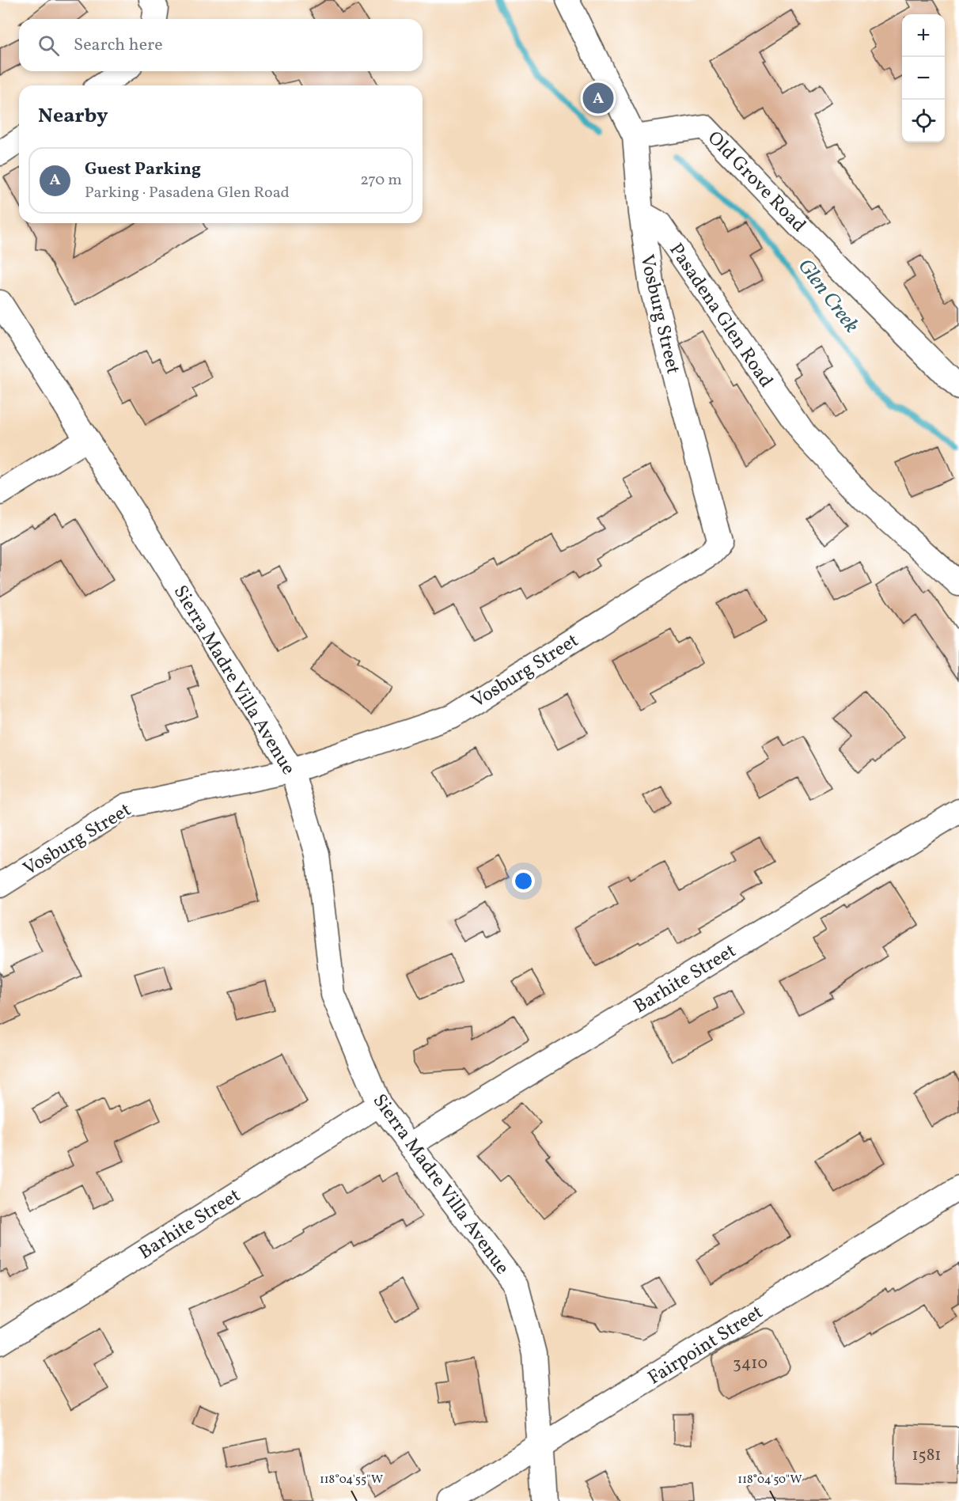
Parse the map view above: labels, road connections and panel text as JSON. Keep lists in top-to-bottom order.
{
  "streets": {
    "street": [
      "Old Grove Road",
      "Vosburg Street",
      "Pasadena Glen Road",
      "Sierra Madre Villa Avenue",
      "Barhite Street",
      "Fairpoint Street"
    ]
  },
  "crossings": [
    ["Vosburg Street", "Pasadena Glen Road"],
    ["Vosburg Street", "Sierra Madre Villa Avenue"],
    ["Sierra Madre Villa Avenue", "Barhite Street"],
    ["Sierra Madre Villa Avenue", "Fairpoint Street"]
  ],
  "water": ["Glen Creek"],
  "house_numbers": ["3410", "1581"],
  "page": {
    "map_buttons": ["+", "−"],
    "search": "Search here",
    "pins": "A",
    "heading": "Nearby",
    "list": [
      {
        "mark": "A",
        "name": "Guest Parking",
        "note": "Parking · Pasadena Glen Road",
        "value": "270 m"
      }
    ]
  },
  "coordinates": ["118°04'55\"W", "118°04'50\"W"]
}
